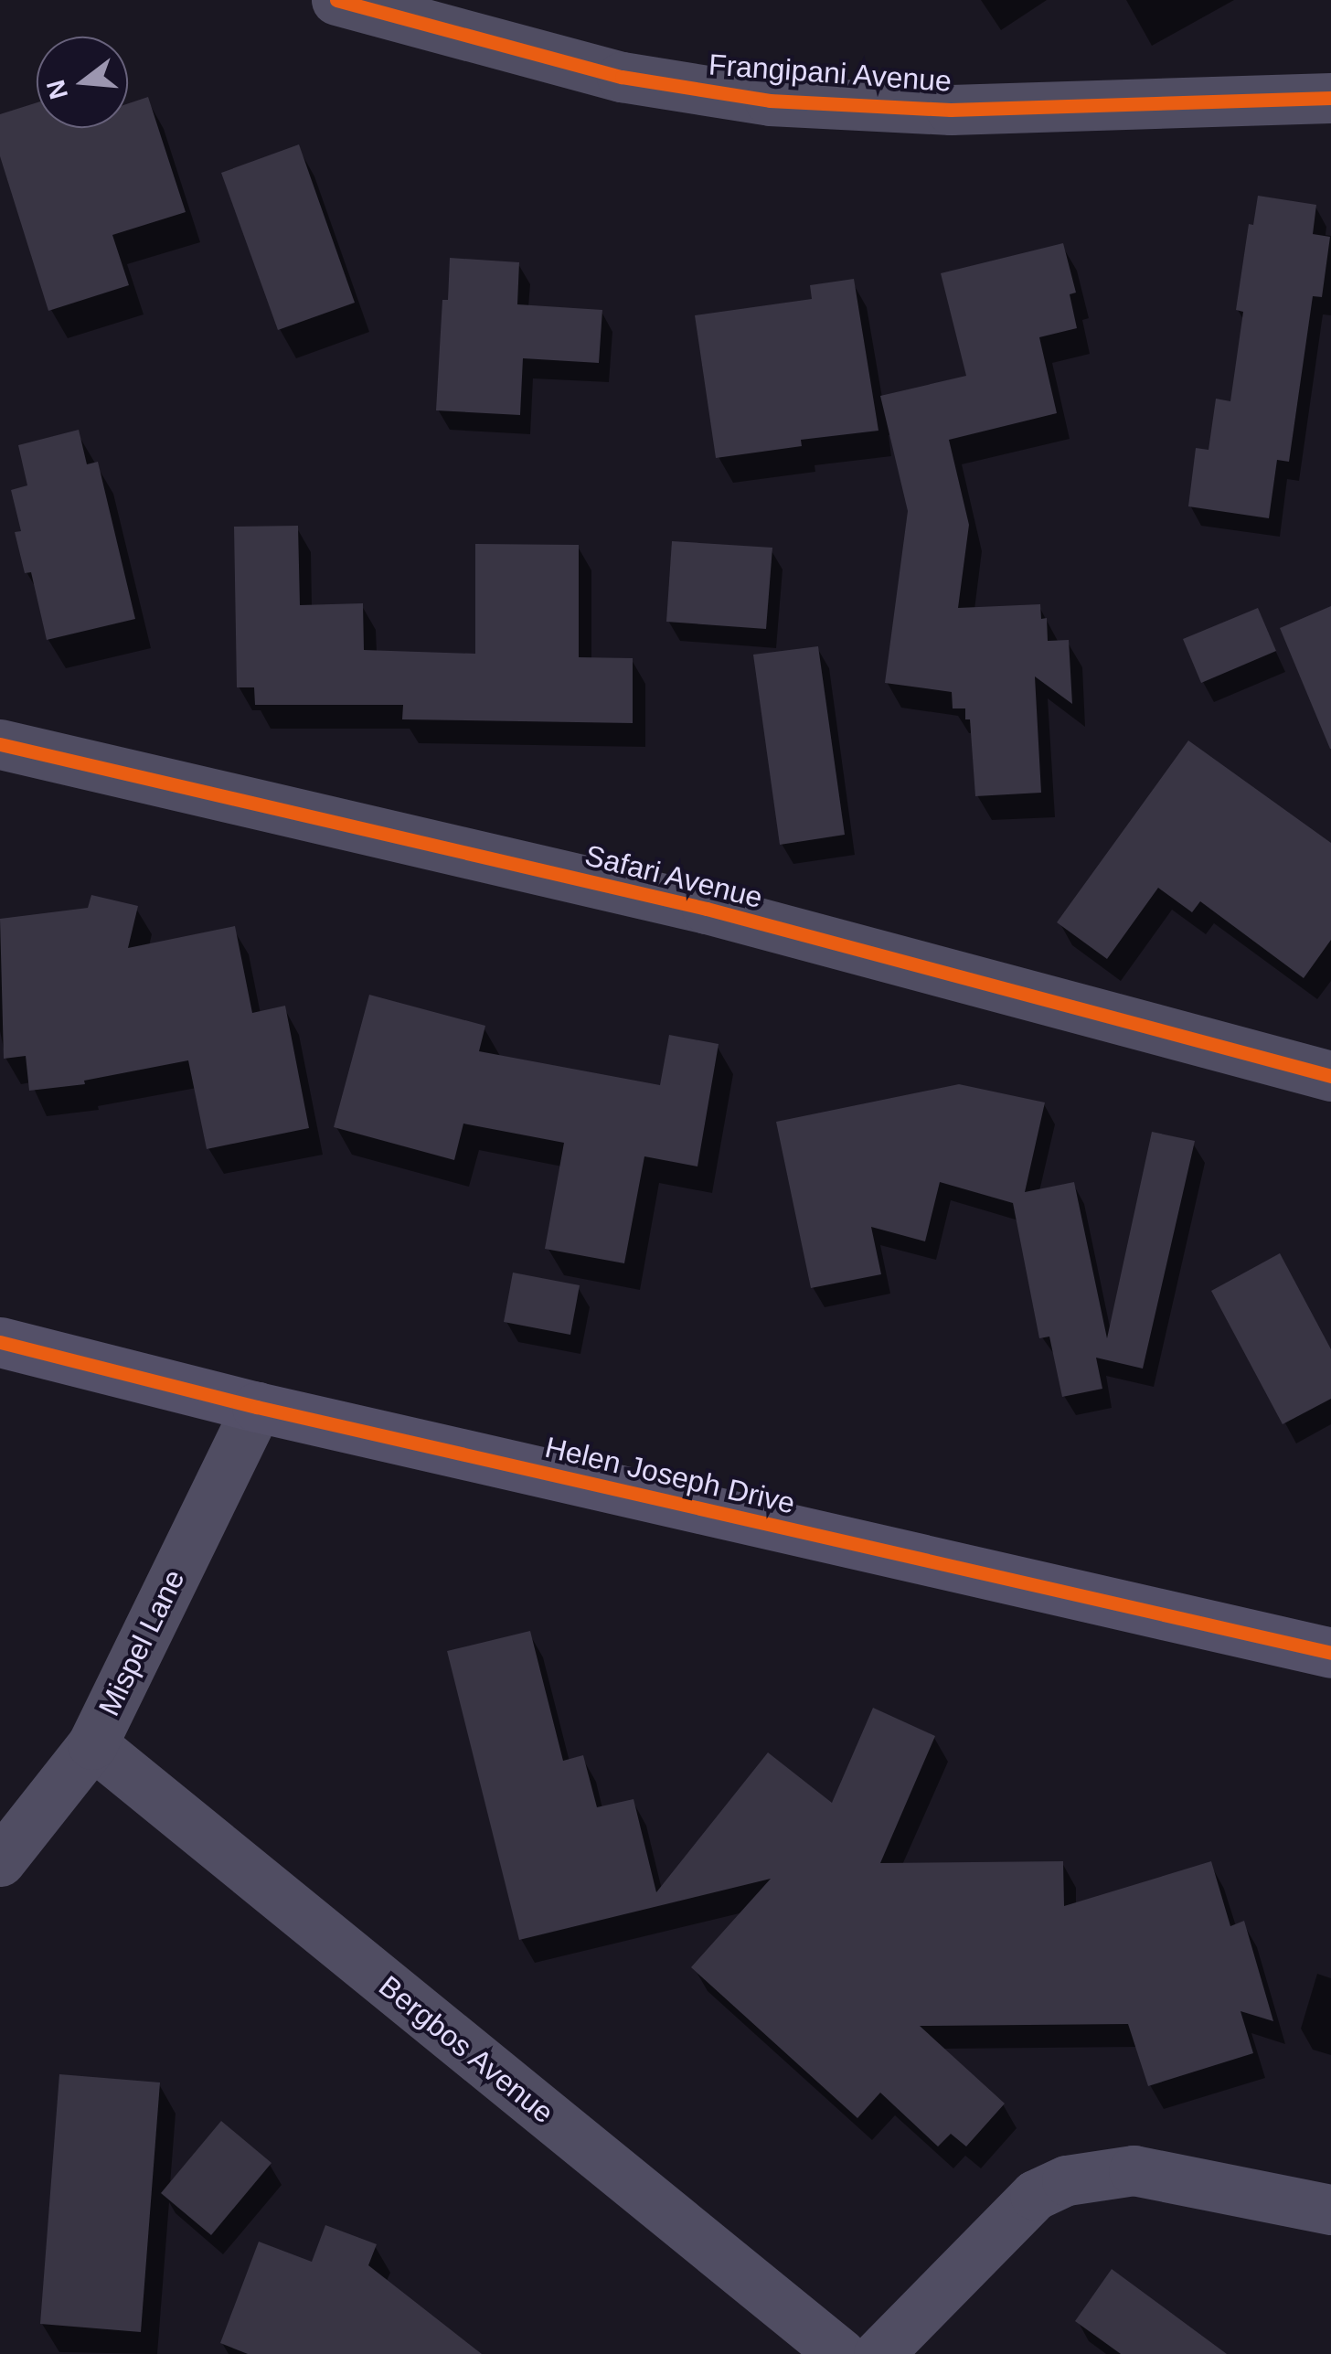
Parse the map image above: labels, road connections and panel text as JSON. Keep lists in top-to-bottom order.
{
  "streets": {
    "street": [
      "Frangipani Avenue",
      "Safari Avenue",
      "Helen Joseph Drive",
      "Mispel Lane",
      "Bergbos Avenue"
    ]
  },
  "crossings": [
    ["Helen Joseph Drive", "Mispel Lane"],
    ["Mispel Lane", "Bergbos Avenue"]
  ],
  "north": "left"
}
